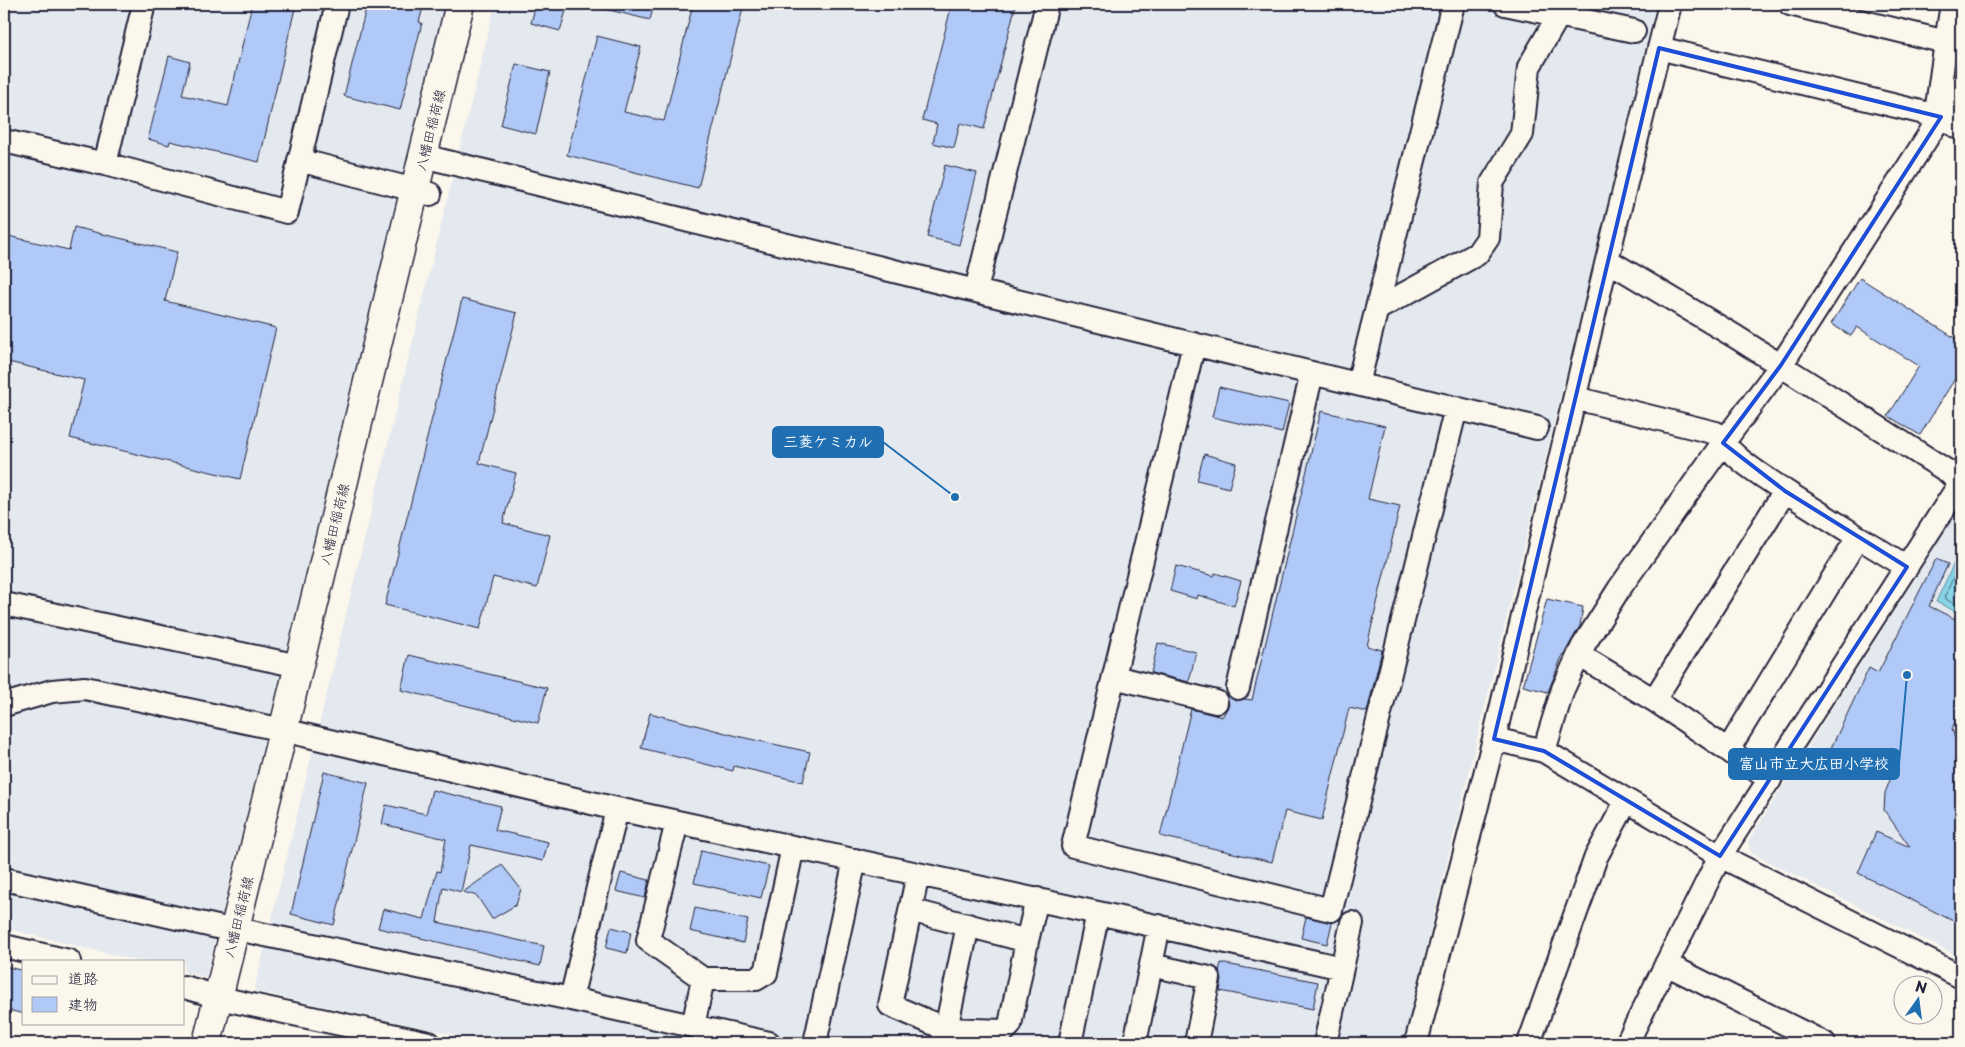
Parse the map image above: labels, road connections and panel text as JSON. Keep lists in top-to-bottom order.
{
  "streets": {
    "main road": ["八幡田稲荷線"]
  },
  "places": ["三菱ケミカル", "富山市立大広田小学校"],
  "legend": ["道路", "建物"],
  "north": "top"
}
